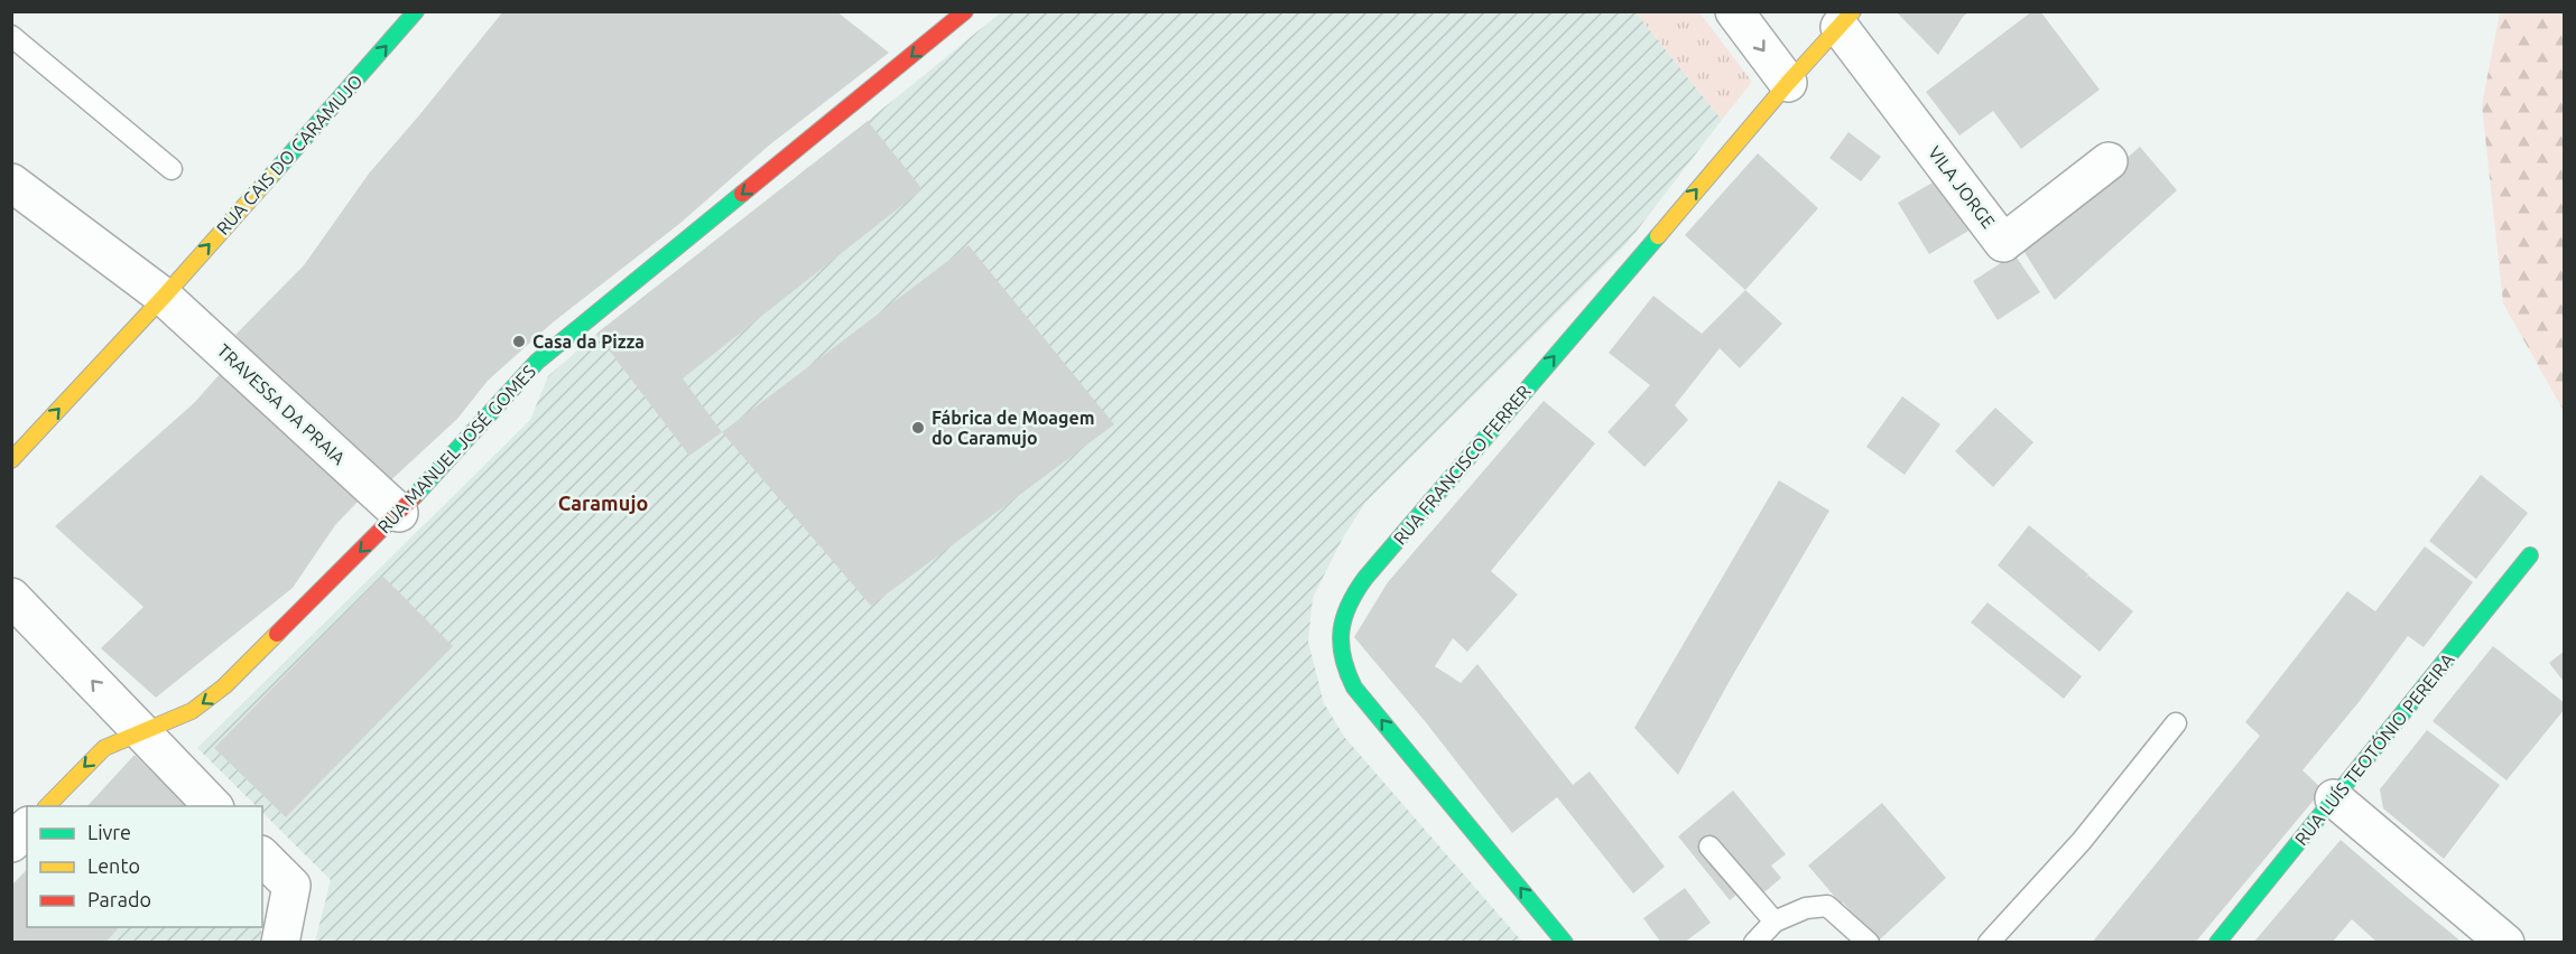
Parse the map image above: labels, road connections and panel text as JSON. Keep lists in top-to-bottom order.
{
  "streets": {
    "street": [
      "RUA CAIS DO CARAMUJO",
      "VILA JORGE",
      "TRAVESSA DA PRAIA",
      "RUA MANUEL JOSÉ GOMES",
      "RUA FRANCISCO FERRER",
      "RUA LUÍS TEOTÓNIO PEREIRA"
    ]
  },
  "crossings": [
    ["RUA CAIS DO CARAMUJO", "TRAVESSA DA PRAIA"],
    ["VILA JORGE", "RUA FRANCISCO FERRER"],
    ["TRAVESSA DA PRAIA", "RUA MANUEL JOSÉ GOMES"]
  ],
  "one_way": ["RUA CAIS DO CARAMUJO", "RUA MANUEL JOSÉ GOMES", "RUA FRANCISCO FERRER"],
  "districts": ["Caramujo"],
  "places": ["Casa da Pizza", "Fábrica de Moagem do Caramujo"],
  "legend": ["Livre", "Lento", "Parado"]
}
